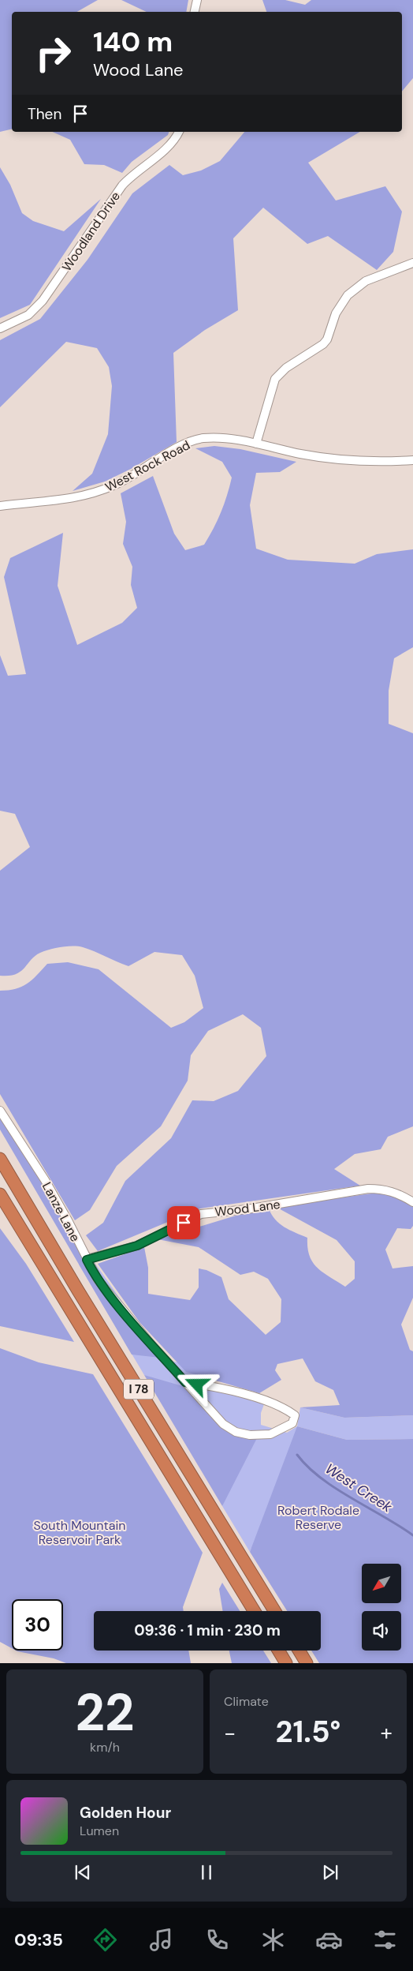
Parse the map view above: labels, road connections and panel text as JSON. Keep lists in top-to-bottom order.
{
  "streets": {
    "highway": ["I 78"],
    "street": [
      "Woodland Drive",
      "West Rock Road",
      "Wood Lane",
      "Lanze Lane"
    ]
  },
  "crossings": [
    ["Wood Lane", "Lanze Lane"]
  ],
  "water": ["West Creek"],
  "parks": ["Robert Rodale Reserve", "South Mountain Reservoir Park"],
  "north": "bottom left",
  "page": {
    "turn": ["140 m", "Wood Lane"],
    "then": "Then",
    "limit": "30",
    "trip": "09:36 · 1 min · 230 m",
    "tile": [
      ["22", "km/h"],
      "Climate"
    ],
    "heat": ["−", "21.5°", "+"],
    "song": ["Golden Hour", "Lumen"],
    "tabs": "09:35"
  }
}
